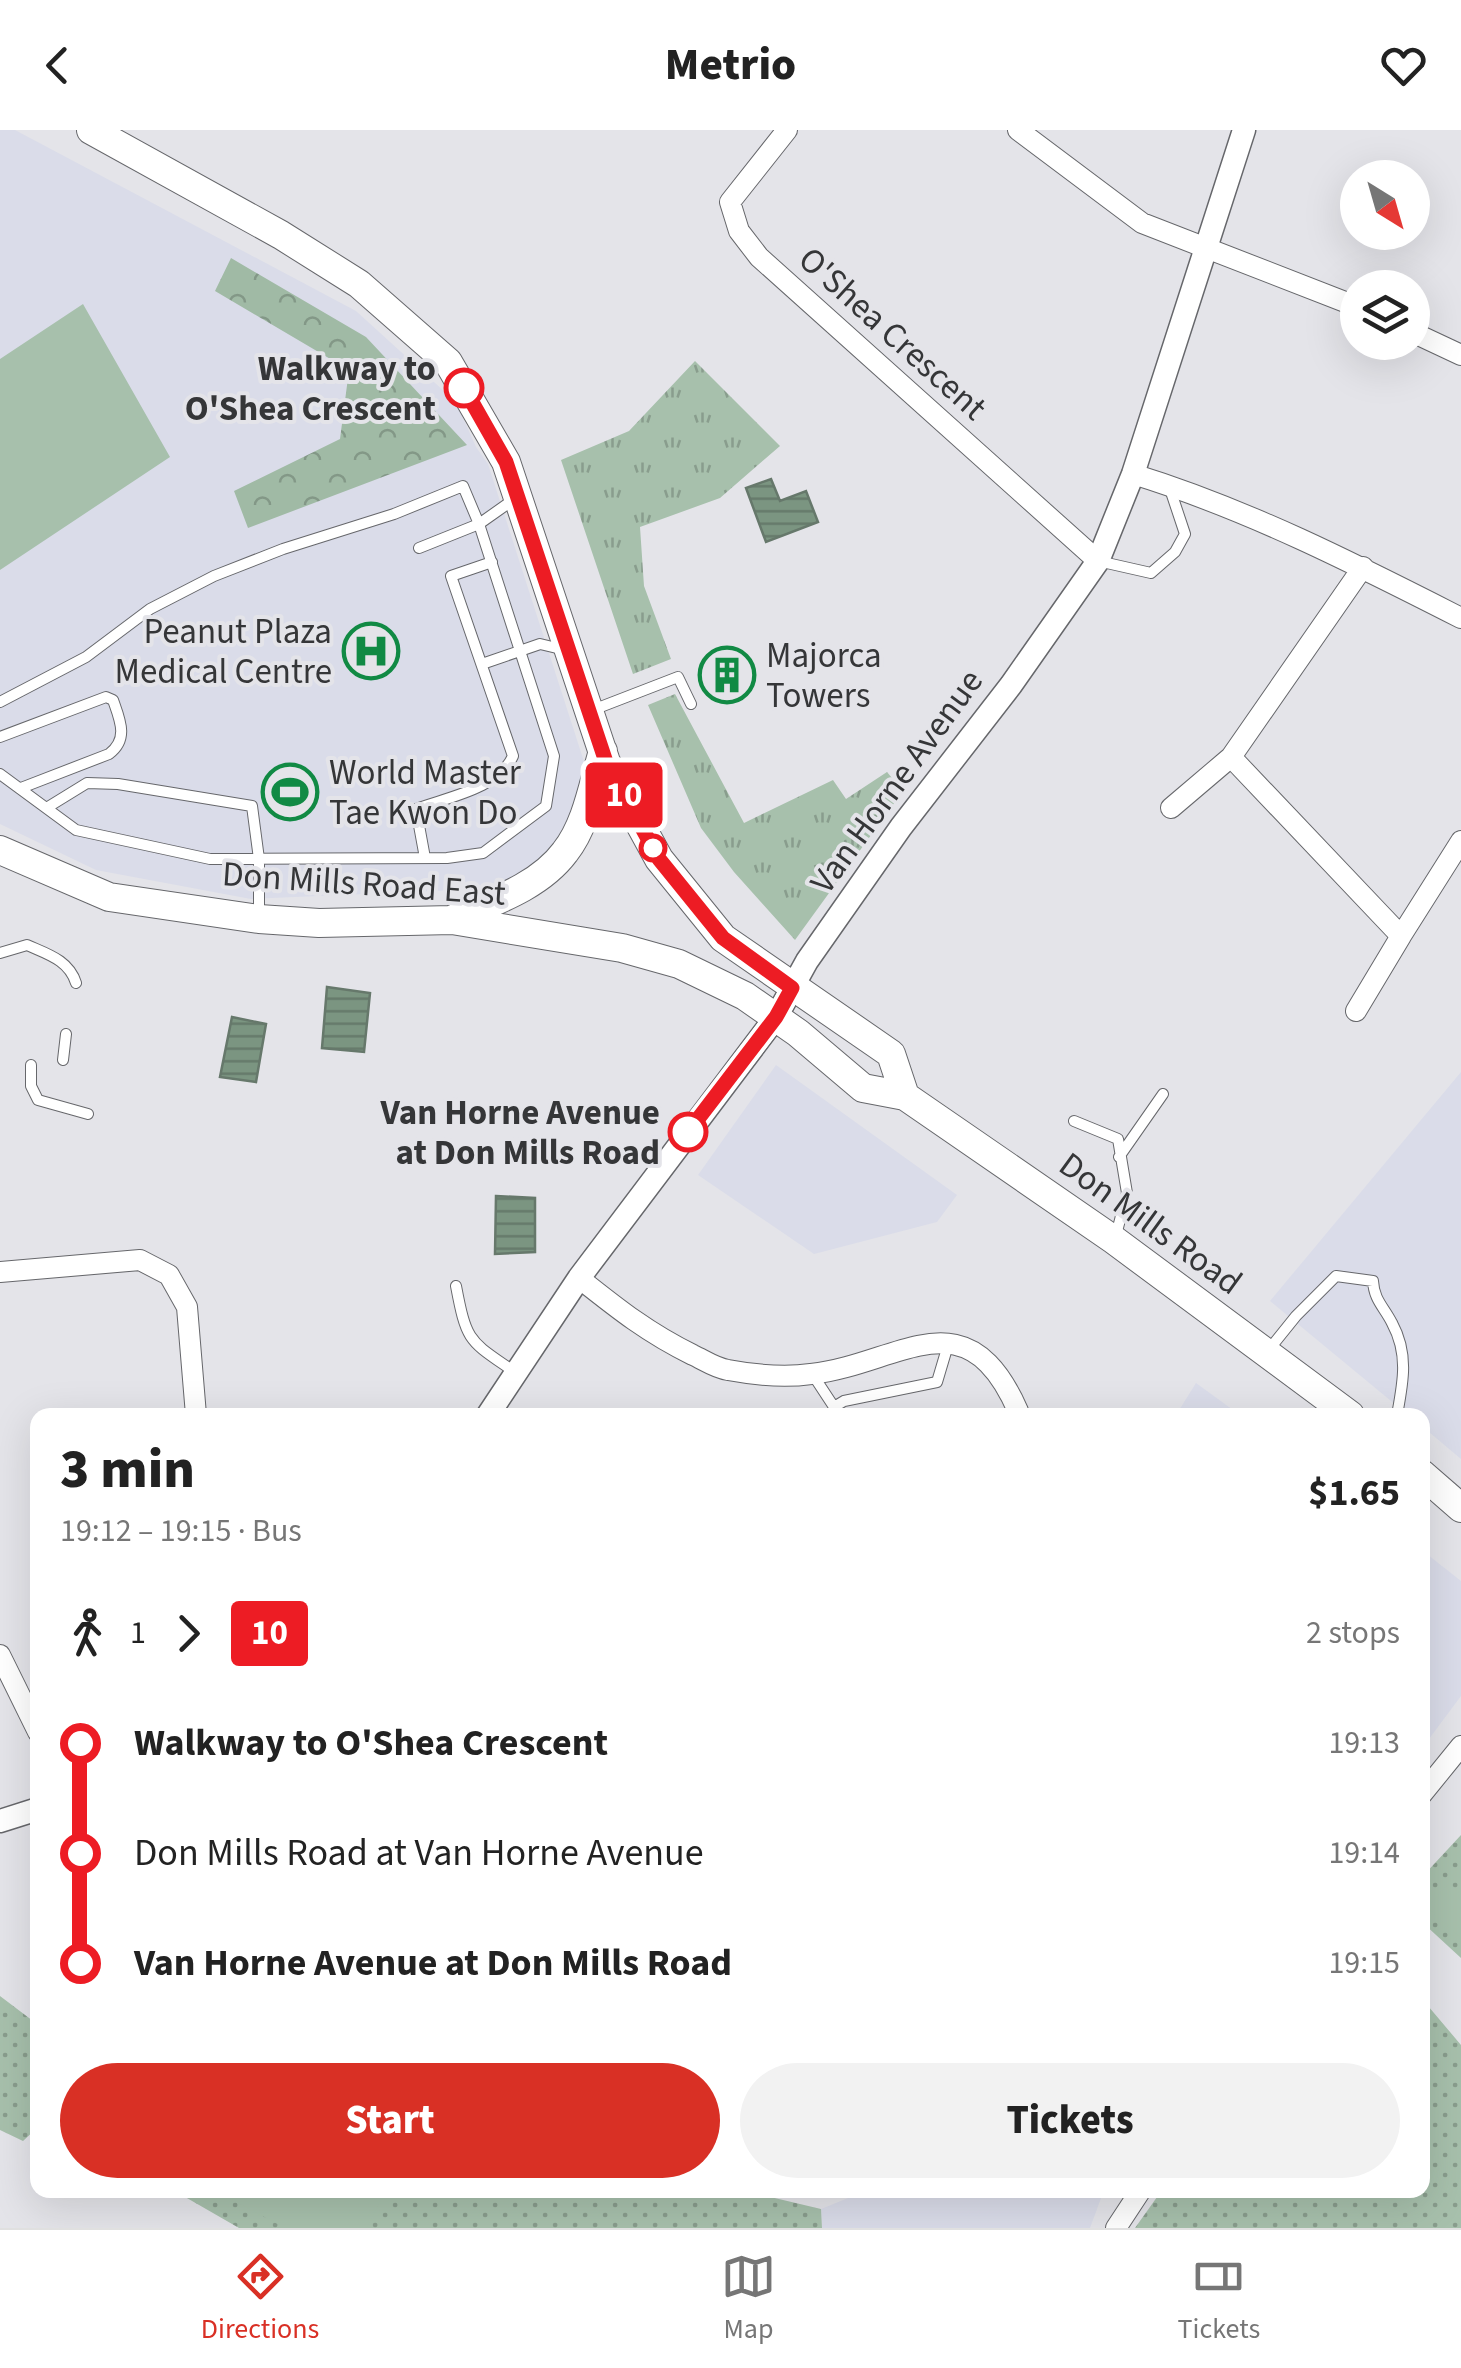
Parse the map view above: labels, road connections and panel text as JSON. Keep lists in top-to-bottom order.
{
  "streets": {
    "main road": ["Don Mills Road East", "Don Mills Road"],
    "street": ["O'Shea Crescent", "Van Horne Avenue"]
  },
  "crossings": [
    ["O'Shea Crescent", "Van Horne Avenue"],
    ["Van Horne Avenue", "Don Mills Road East"],
    ["Van Horne Avenue", "Don Mills Road"],
    ["Don Mills Road East", "Don Mills Road"]
  ],
  "places": {
    "other": ["Walkway to O'Shea Crescent", "Van Horne Avenue at Don Mills Road"],
    "hospital": ["Peanut Plaza Medical Centre"],
    "building": ["Majorca Towers"],
    "sports": ["World Master Tae Kwon Do"]
  },
  "lines": ["bus line 10"],
  "north": "bottom right",
  "page": {
    "header": "Metrio",
    "on_map": "10",
    "heading": ["3 min", "19:12 – 19:15 · Bus", "$1.65"],
    "legs": ["1", "10", "2 stops"],
    "list": [
      {
        "name": "Walkway to O'Shea Crescent",
        "value": "19:13"
      },
      {
        "name": "Don Mills Road at Van Horne Avenue",
        "value": "19:14"
      },
      {
        "name": "Van Horne Avenue at Don Mills Road",
        "value": "19:15"
      }
    ],
    "buttons": ["Start", "Tickets"],
    "tabs": ["Directions", "Map", "Tickets"]
  }
}
